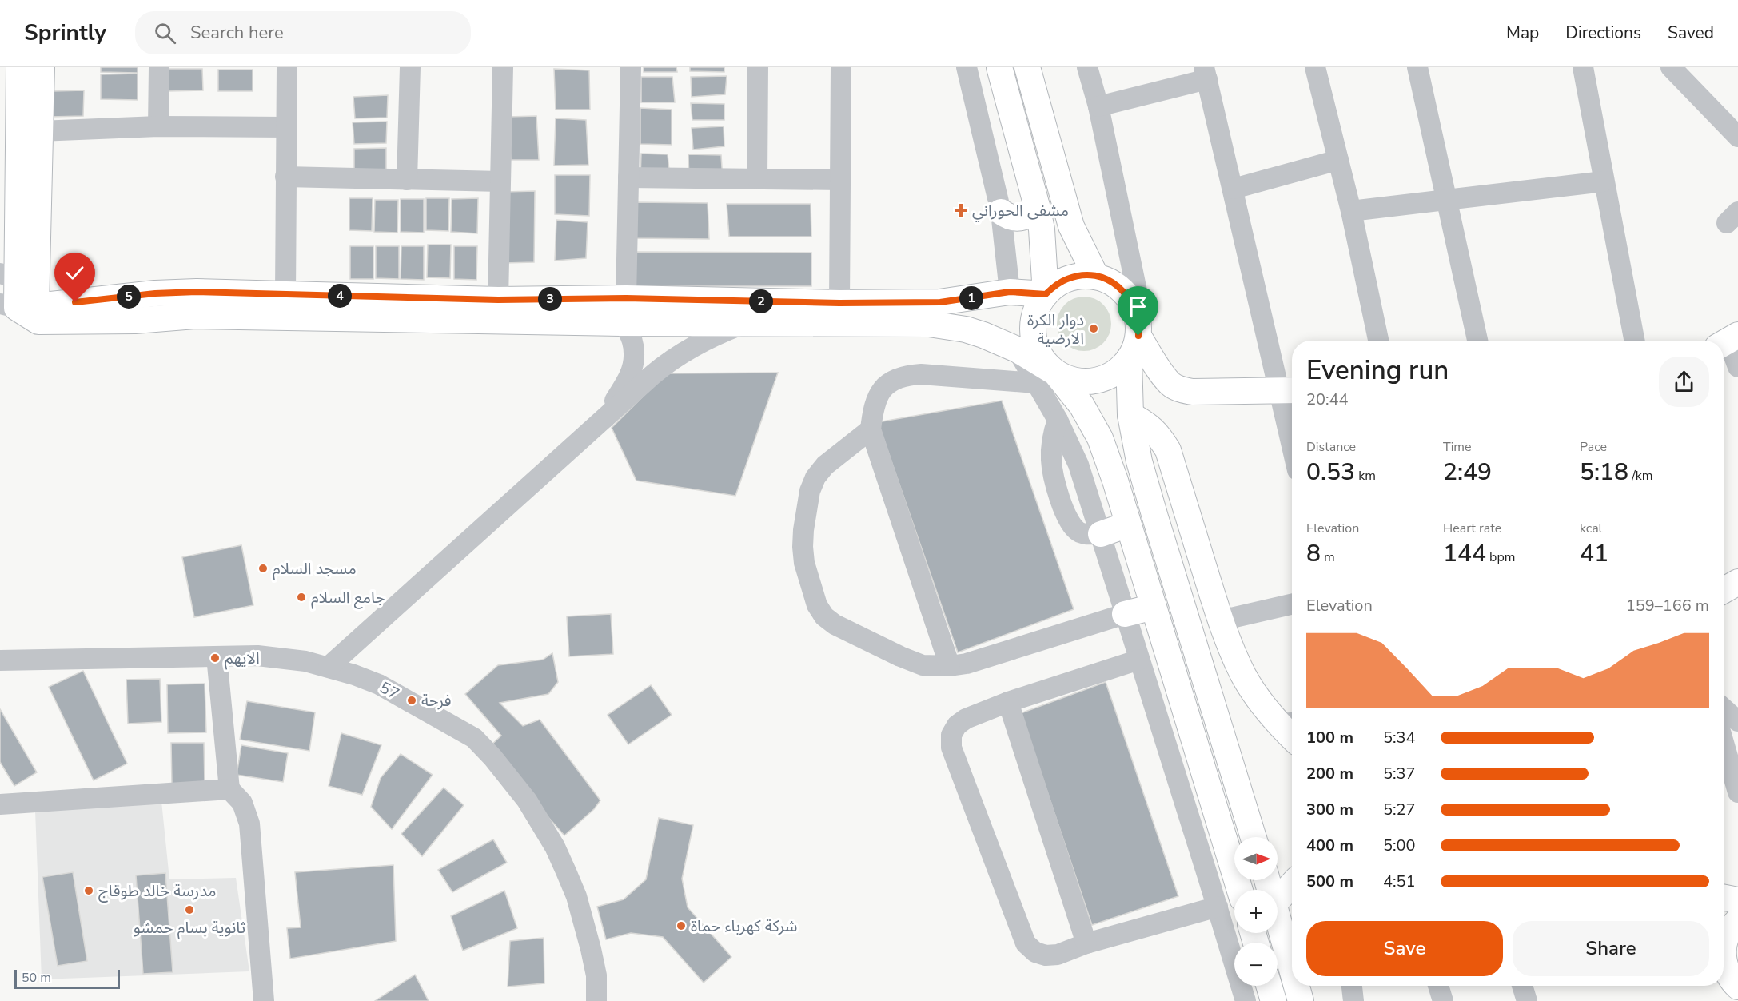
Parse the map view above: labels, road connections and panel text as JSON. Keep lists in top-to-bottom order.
{
  "streets": {
    "street": ["57"]
  },
  "places": {
    "health": ["مشفى الحوراني"],
    "other": [
      "دوار الكرة الارضية",
      "مسجد السلام",
      "جامع السلام",
      "الايهم",
      "فرحة",
      "مدرسة خالد طوقاج",
      "ثانوية بسام حمشو",
      "شركة كهرباء حماة"
    ]
  },
  "scale_bar": "50 m",
  "north": "right",
  "page": {
    "header": "Sprintly",
    "search": "Search here",
    "nav": ["Map", "Directions", "Saved"],
    "pins": [
      "4",
      "5",
      "1",
      "3",
      "2"
    ],
    "heading": ["Evening run", "20:44"],
    "stats": [
      ["Distance", "0.53 km"],
      ["Time", "2:49"],
      ["Pace", "5:18 /km"],
      ["Elevation", "8 m"],
      ["Heart rate", "144 bpm"],
      ["kcal", "41"]
    ],
    "chart": ["Elevation", "159–166 m"],
    "list": [
      {
        "name": "100 m",
        "note": "5:34"
      },
      {
        "name": "200 m",
        "note": "5:37"
      },
      {
        "name": "300 m",
        "note": "5:27"
      },
      {
        "name": "400 m",
        "note": "5:00"
      },
      {
        "name": "500 m",
        "note": "4:51"
      }
    ],
    "map_buttons": ["+", "−"],
    "buttons": ["Save", "Share"],
    "scale": "50 m"
  }
}
